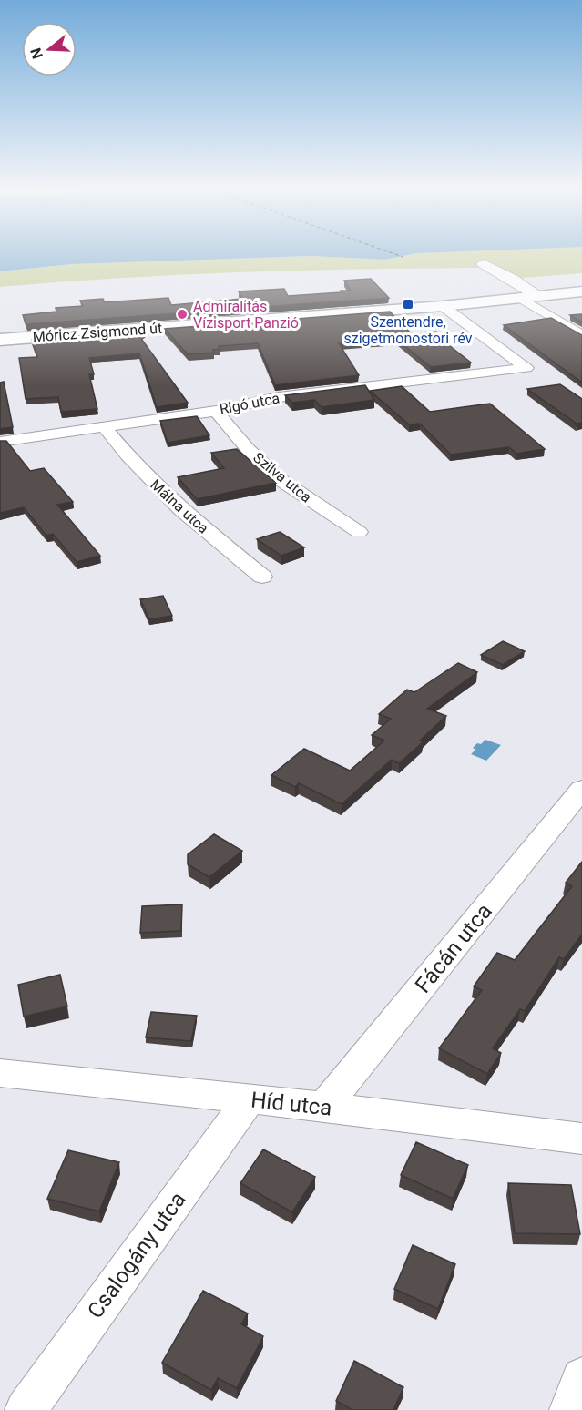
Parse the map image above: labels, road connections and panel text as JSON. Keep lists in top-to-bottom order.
{
  "streets": {
    "main road": ["Móricz Zsigmond út"],
    "street": [
      "Rigó utca",
      "Szilva utca",
      "Málna utca",
      "Fácán utca",
      "Híd utca",
      "Csalogány utca"
    ]
  },
  "crossings": [
    ["Móricz Zsigmond út", "Rigó utca"],
    ["Rigó utca", "Szilva utca"],
    ["Rigó utca", "Málna utca"],
    ["Fácán utca", "Híd utca"],
    ["Híd utca", "Csalogány utca"]
  ],
  "places": {
    "transit": ["Szentendre, szigetmonostori rév"],
    "other": ["Admiralitás Vízisport Panzió"]
  },
  "north": "left"
}
